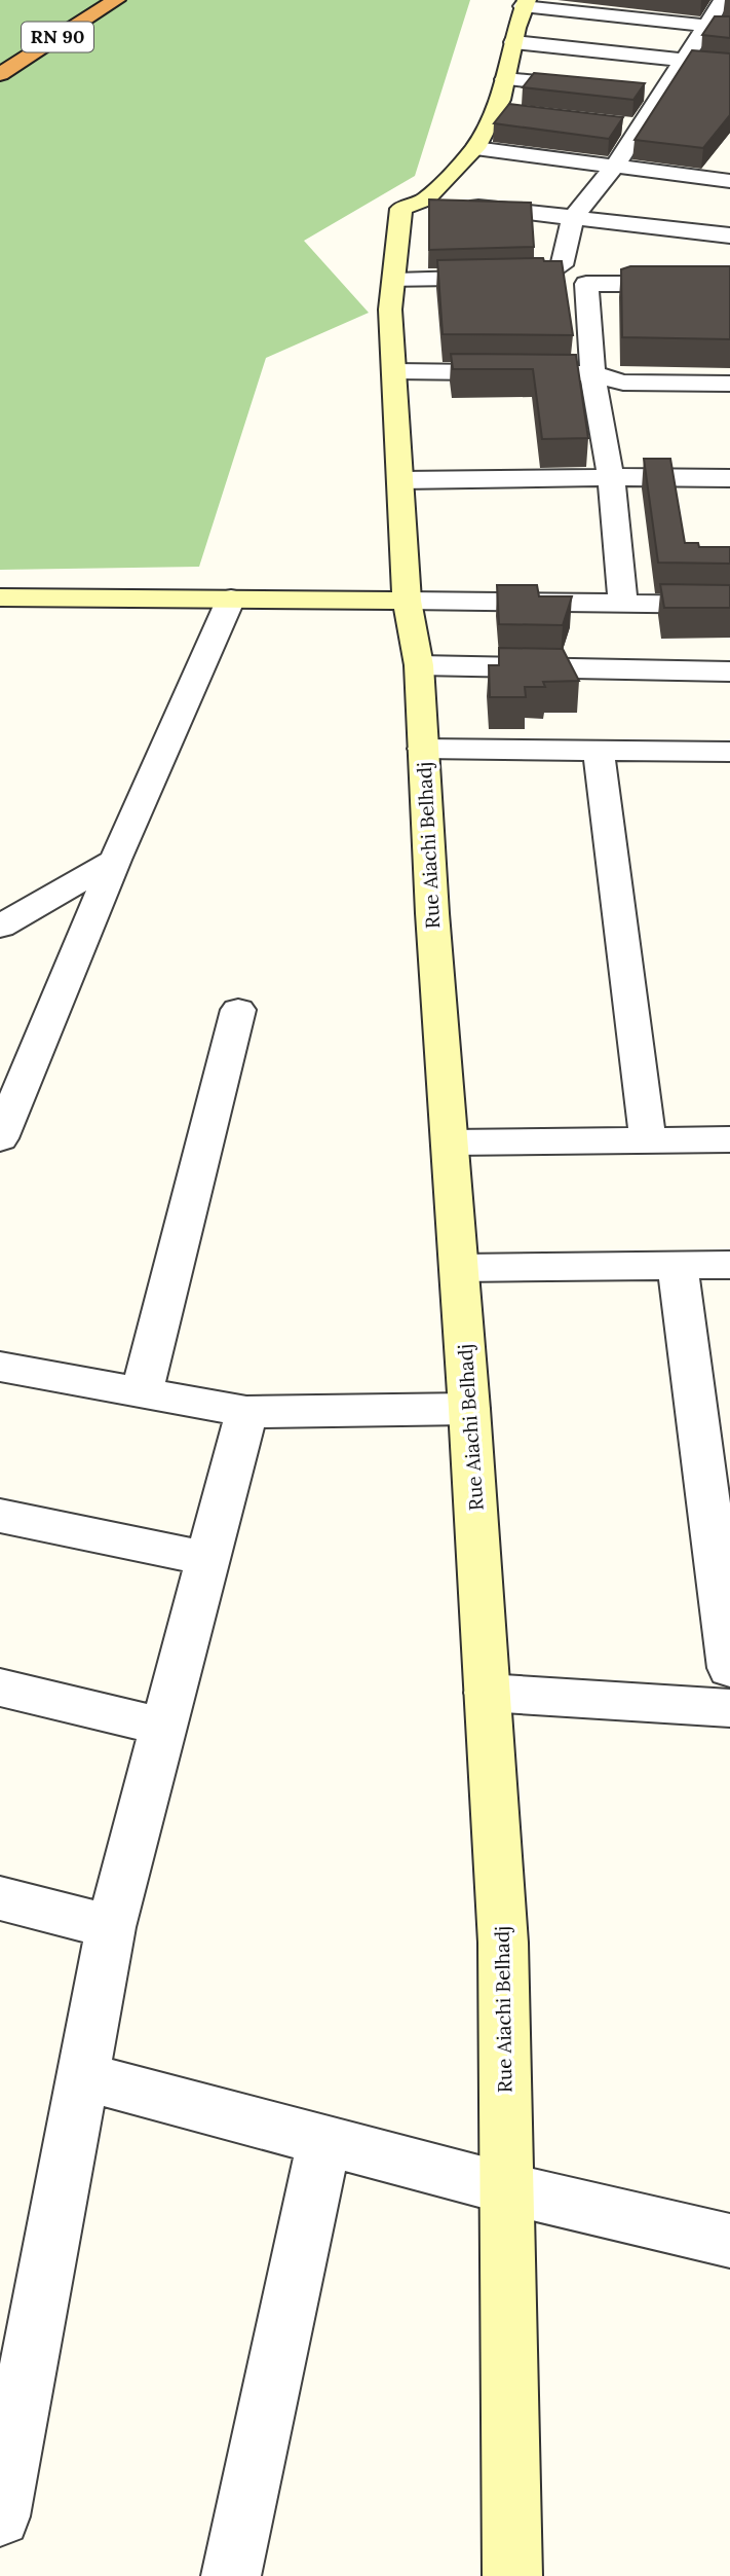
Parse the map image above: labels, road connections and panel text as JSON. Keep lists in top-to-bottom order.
{
  "streets": {
    "highway": ["RN 90"],
    "street": ["Rue Aiachi Belhadj"]
  }
}
